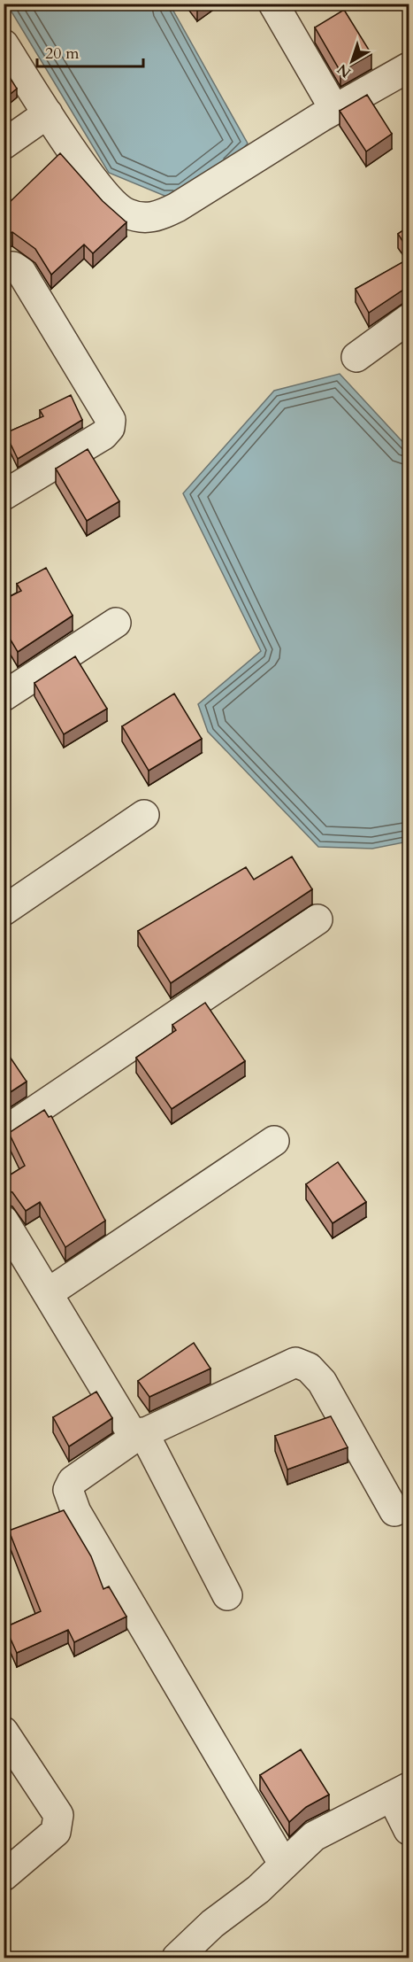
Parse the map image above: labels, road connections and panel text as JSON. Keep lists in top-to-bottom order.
{
  "scale_bar": "20 m",
  "north": "bottom left"
}
